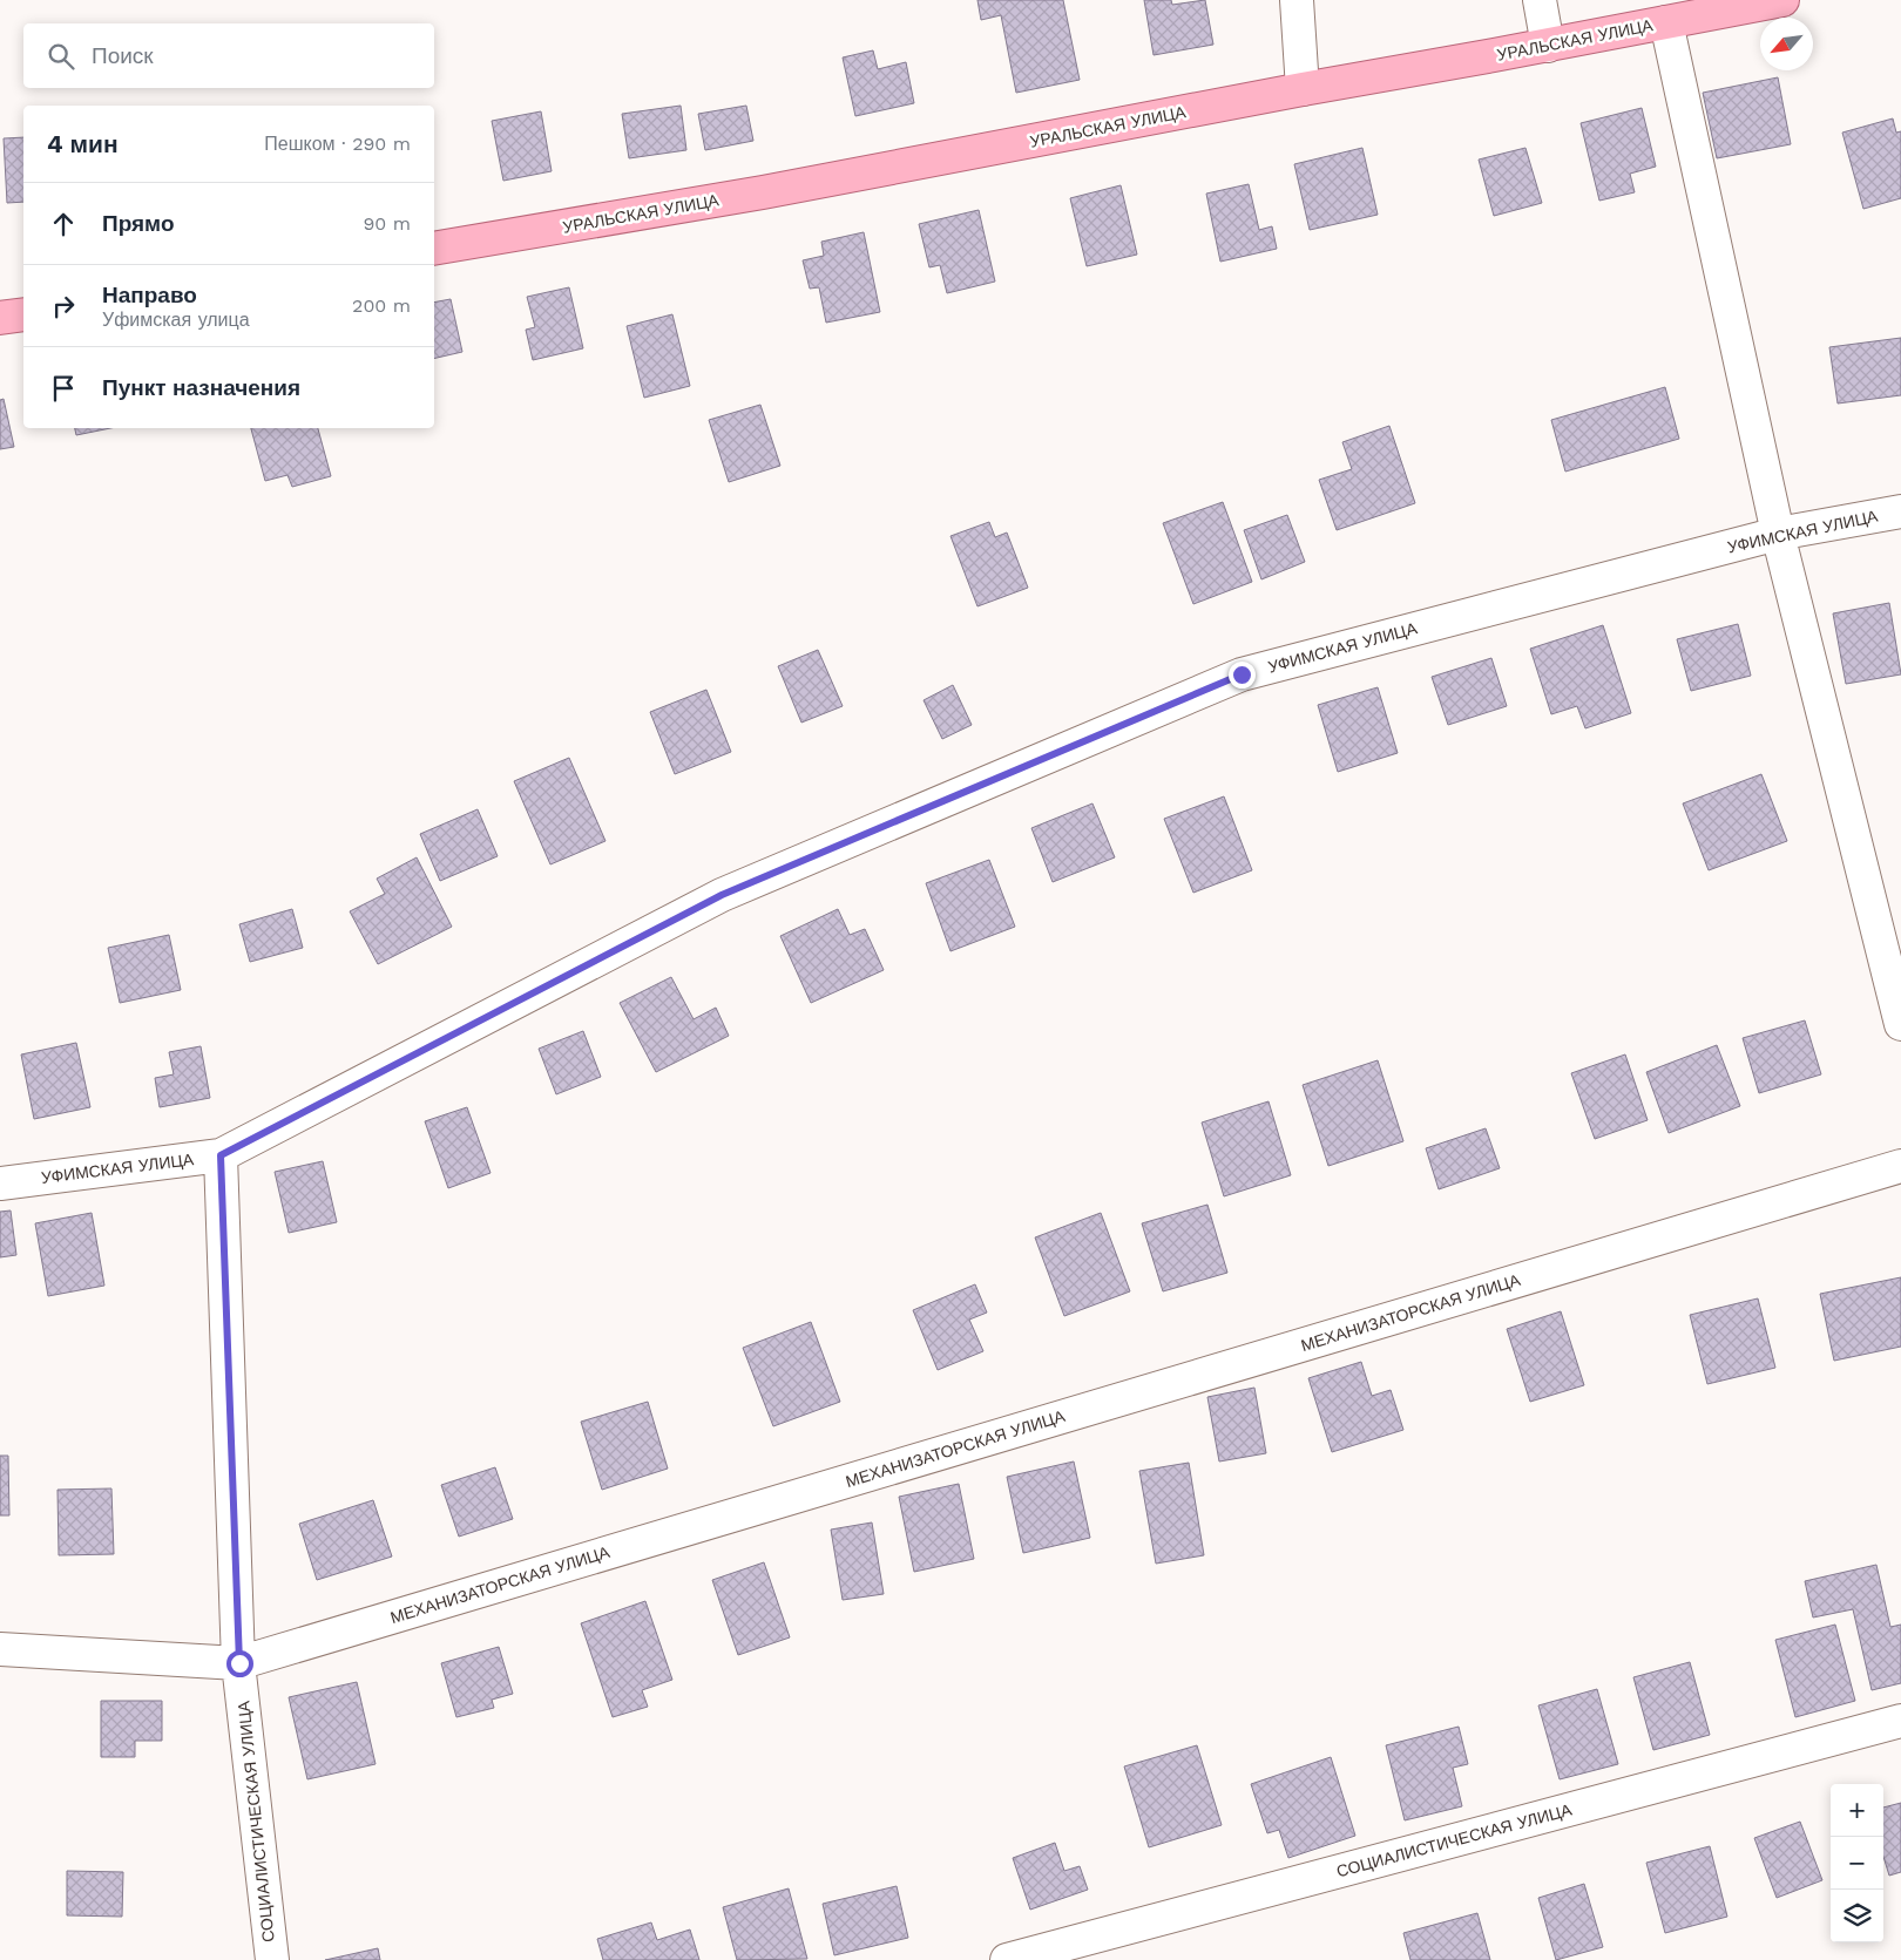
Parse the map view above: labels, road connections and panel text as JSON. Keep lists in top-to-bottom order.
{
  "streets": {
    "main road": ["УРАЛЬСКАЯ УЛИЦА"],
    "street": ["УФИМСКАЯ УЛИЦА", "МЕХАНИЗАТОРСКАЯ УЛИЦА", "СОЦИАЛИСТИЧЕСКАЯ УЛИЦА"]
  },
  "crossings": [
    ["УФИМСКАЯ УЛИЦА", "СОЦИАЛИСТИЧЕСКАЯ УЛИЦА"],
    ["МЕХАНИЗАТОРСКАЯ УЛИЦА", "СОЦИАЛИСТИЧЕСКАЯ УЛИЦА"]
  ],
  "north": "bottom left",
  "page": {
    "search": "Поиск",
    "heading": ["4 мин", "Пешком · 290 m"],
    "list": [
      ["Прямо", "90 m"],
      ["Направо", "Уфимская улица", "200 m"],
      "Пункт назначения"
    ],
    "map_buttons": ["+", "−"]
  }
}
